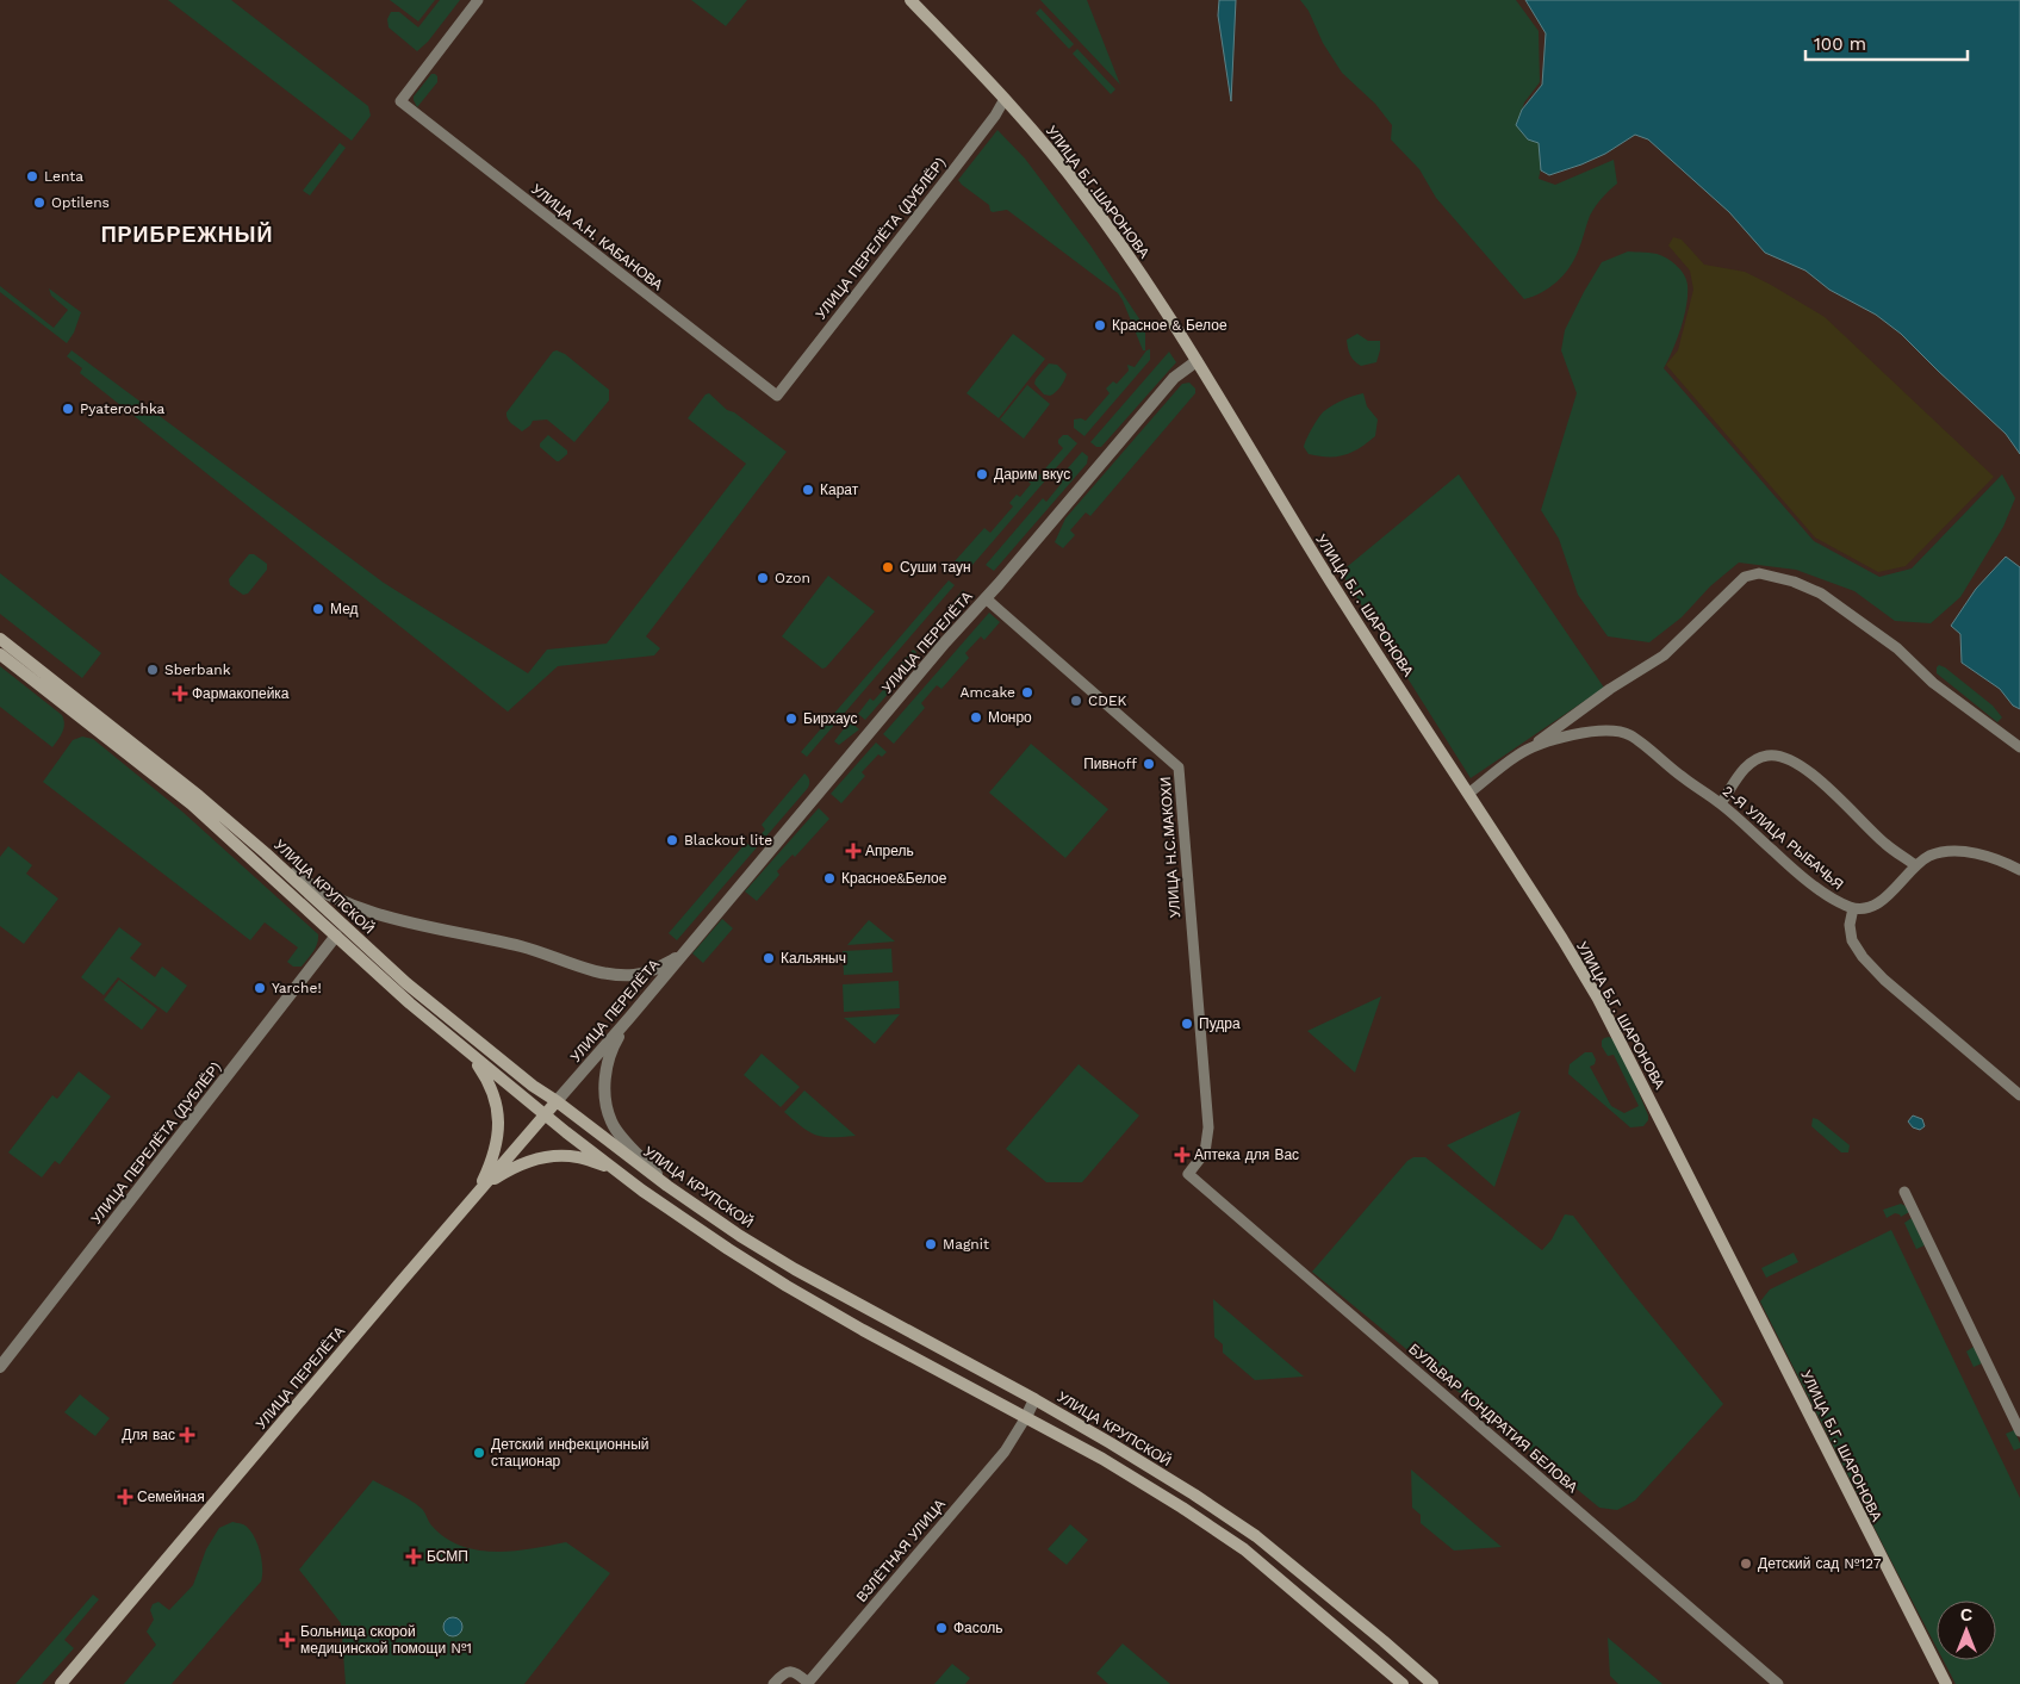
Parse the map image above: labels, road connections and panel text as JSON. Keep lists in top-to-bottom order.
{
  "streets": {
    "main road": [
      "УЛИЦА Б.Г.ШАРОНОВА",
      "УЛИЦА Б.Г. ШАРОНОВА",
      "УЛИЦА ПЕРЕЛЁТА",
      "УЛИЦА КРУПСКОЙ"
    ],
    "street": [
      "УЛИЦА А.Н. КАБАНОВА",
      "УЛИЦА ПЕРЕЛЁТА (ДУБЛЁР)",
      "2-Я УЛИЦА РЫБАЧЬЯ",
      "УЛИЦА Н.С.МАКОХИ",
      "БУЛЬВАР КОНДРАТИЯ БЕЛОВА",
      "ВЗЛЁТНАЯ УЛИЦА"
    ]
  },
  "crossings": [
    ["УЛИЦА Б.Г.ШАРОНОВА", "УЛИЦА ПЕРЕЛЁТА (ДУБЛЁР)"],
    ["УЛИЦА Б.Г.ШАРОНОВА", "УЛИЦА Б.Г. ШАРОНОВА"],
    ["УЛИЦА Б.Г.ШАРОНОВА", "УЛИЦА ПЕРЕЛЁТА"],
    ["УЛИЦА А.Н. КАБАНОВА", "УЛИЦА ПЕРЕЛЁТА (ДУБЛЁР)"],
    ["УЛИЦА ПЕРЕЛЁТА (ДУБЛЁР)", "УЛИЦА КРУПСКОЙ"],
    ["УЛИЦА Б.Г. ШАРОНОВА", "УЛИЦА ПЕРЕЛЁТА"],
    ["УЛИЦА ПЕРЕЛЁТА", "УЛИЦА Н.С.МАКОХИ"],
    ["УЛИЦА ПЕРЕЛЁТА", "УЛИЦА КРУПСКОЙ"],
    ["УЛИЦА Н.С.МАКОХИ", "БУЛЬВАР КОНДРАТИЯ БЕЛОВА"],
    ["УЛИЦА КРУПСКОЙ", "ВЗЛЁТНАЯ УЛИЦА"]
  ],
  "districts": ["ПРИБРЕЖНЫЙ"],
  "places": {
    "other": [
      "Lenta",
      "Optilens",
      "Красное & Белое",
      "Pyaterochka",
      "Дарим вкус",
      "Карат",
      "Суши таун",
      "Ozon",
      "Мед",
      "Sberbank",
      "Amcake",
      "CDEK",
      "Монро",
      "Бирхаус",
      "Пивнoff",
      "Blackout lite",
      "Красное&Белое",
      "Кальяныч",
      "Yarche!",
      "Пудра",
      "Magnit",
      "Детский инфекционный стационар",
      "Детский сад №127",
      "Фасоль"
    ],
    "health": [
      "Фармакопейка",
      "Апрель",
      "Аптека для Вас",
      "Для вас",
      "Семейная",
      "БСМП",
      "Больница скорой медицинской помощи №1"
    ]
  },
  "scale_bar": "100 m",
  "north": "top"
}
